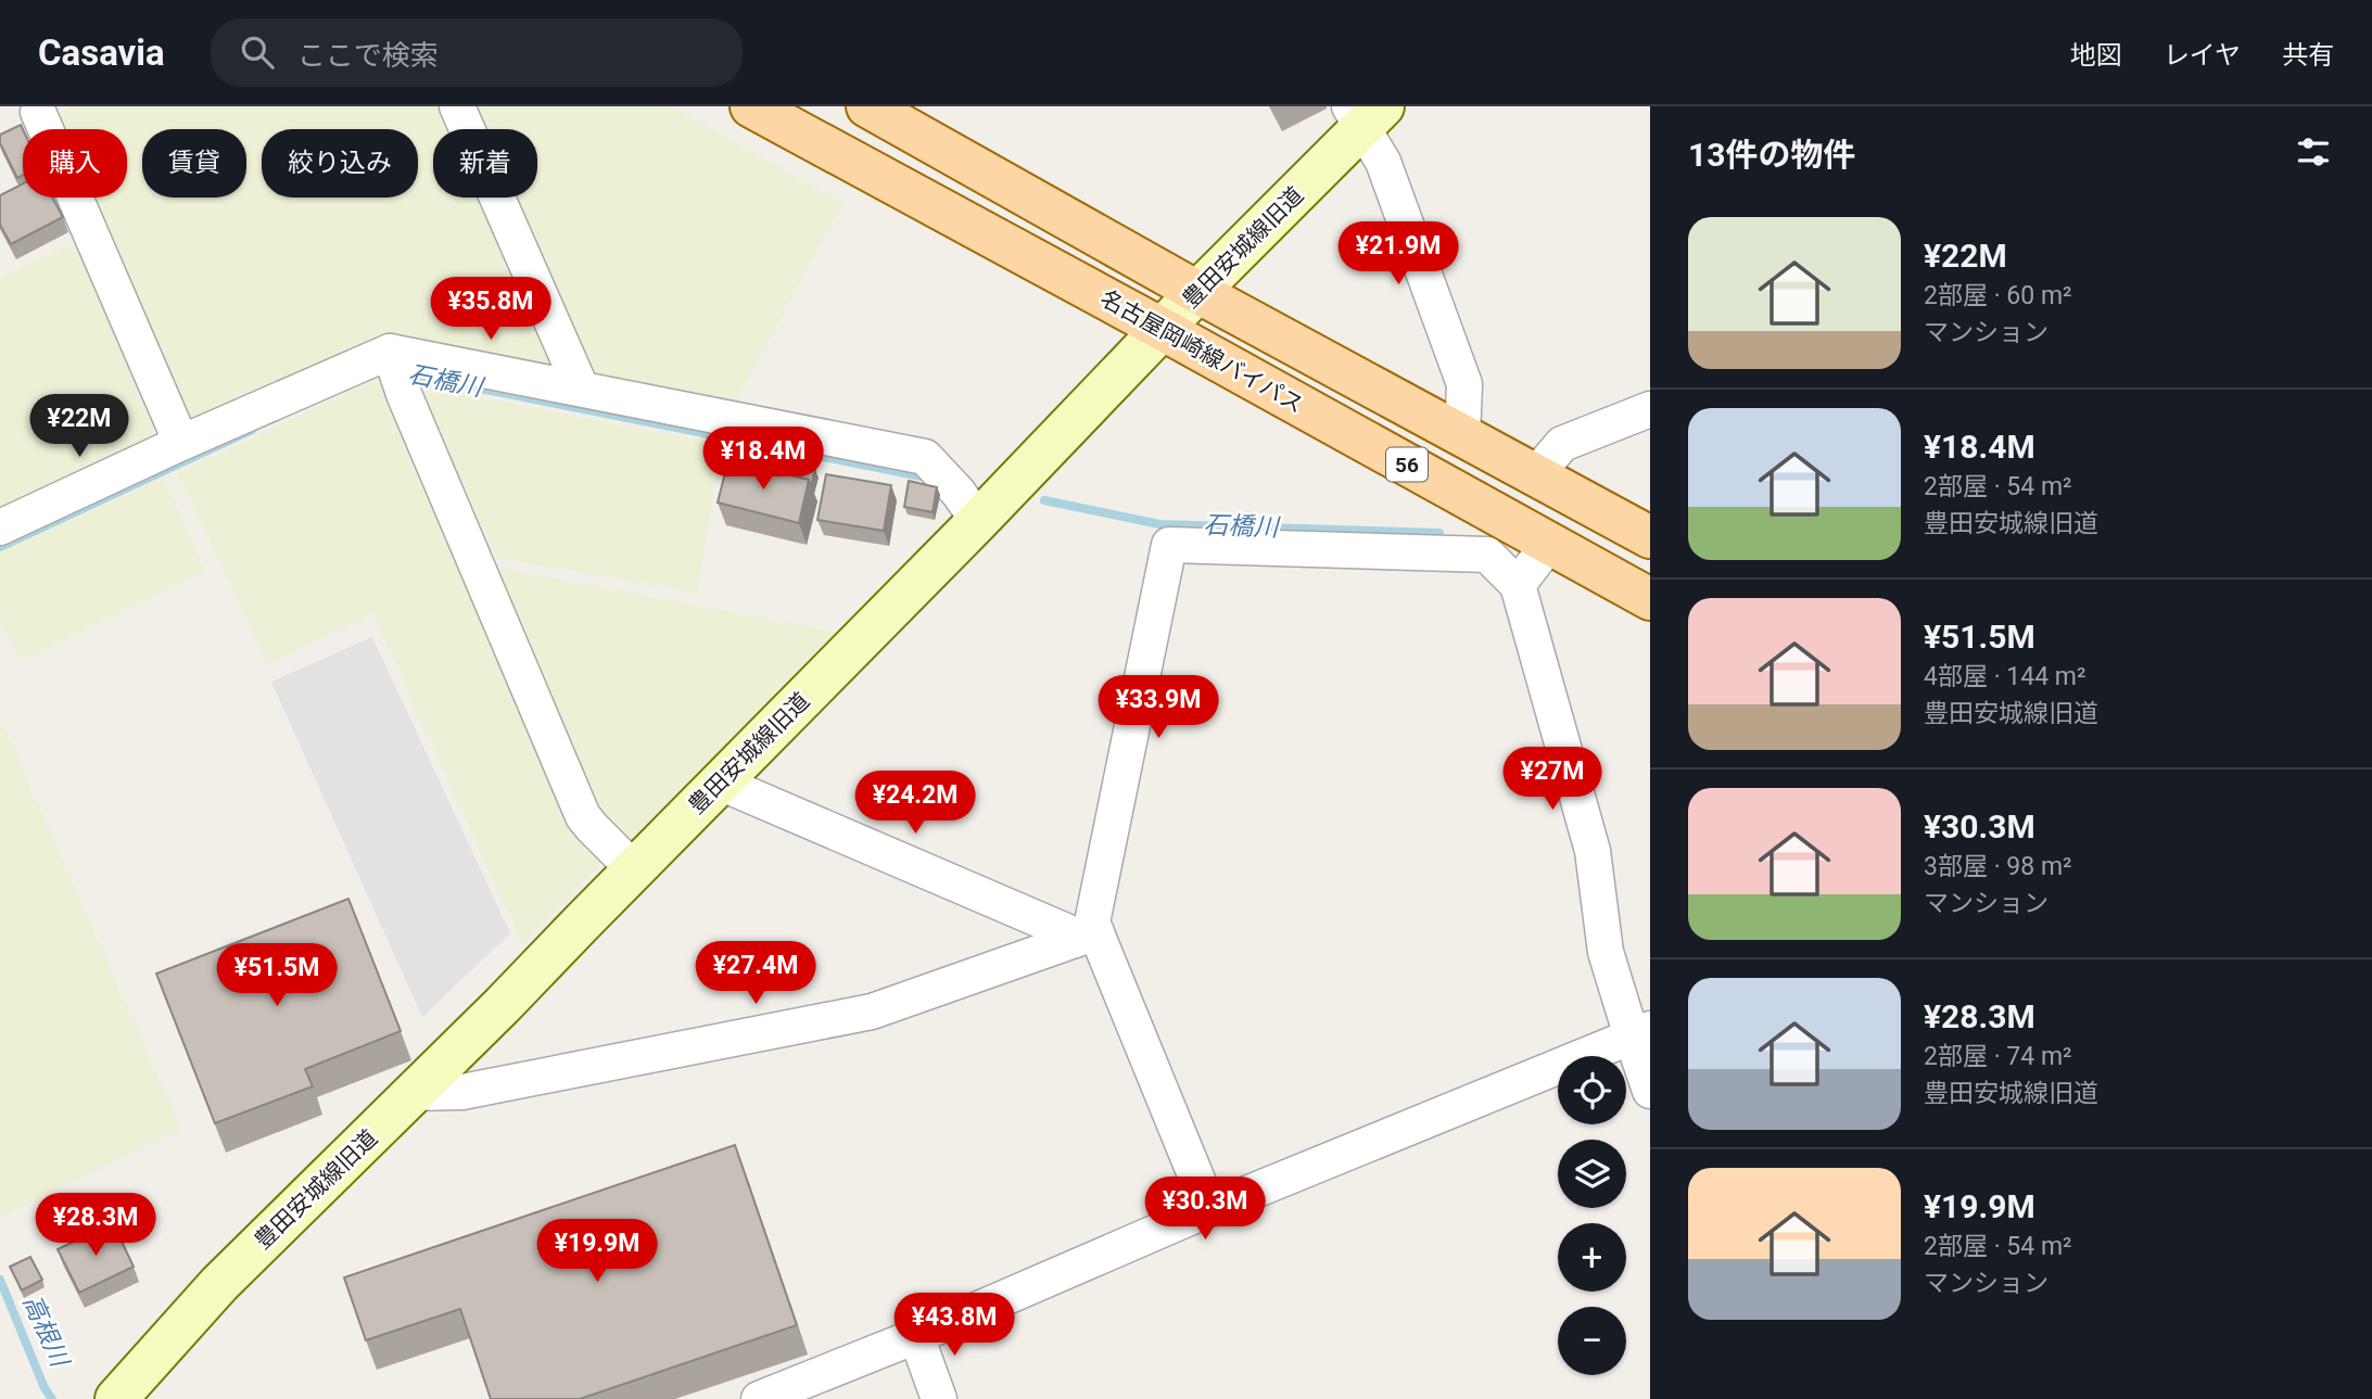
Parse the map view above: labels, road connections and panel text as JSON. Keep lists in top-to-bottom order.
{
  "streets": {
    "main road": ["名古屋岡崎線バイパス", "56"],
    "street": ["豊田安城線旧道"]
  },
  "crossings": [
    ["豊田安城線旧道", "名古屋岡崎線バイパス"],
    ["豊田安城線旧道", "56"]
  ],
  "water": ["石橋川", "高根川"],
  "page": {
    "header": "Casavia",
    "search": "ここで検索",
    "nav": ["地図", "レイヤ", "共有"],
    "heading": "13件の物件",
    "chip": [
      "購入",
      "賃貸",
      "絞り込み",
      "新着"
    ],
    "list": [
      {
        "name": "¥22M",
        "note": "2部屋 · 60 m² · マンション"
      },
      {
        "name": "¥18.4M",
        "note": "2部屋 · 54 m² · 豊田安城線旧道"
      },
      {
        "name": "¥51.5M",
        "note": "4部屋 · 144 m² · 豊田安城線旧道"
      },
      {
        "name": "¥30.3M",
        "note": "3部屋 · 98 m² · マンション"
      },
      {
        "name": "¥28.3M",
        "note": "2部屋 · 74 m² · 豊田安城線旧道"
      },
      {
        "name": "¥19.9M",
        "note": "2部屋 · 54 m² · マンション"
      }
    ],
    "price": [
      "¥21.9M",
      "¥35.8M",
      "¥22M",
      "¥18.4M",
      "¥33.9M",
      "¥27M",
      "¥24.2M",
      "¥27.4M",
      "¥51.5M",
      "¥30.3M",
      "¥28.3M",
      "¥19.9M",
      "¥43.8M"
    ],
    "map_buttons": ["+", "−"]
  }
}
